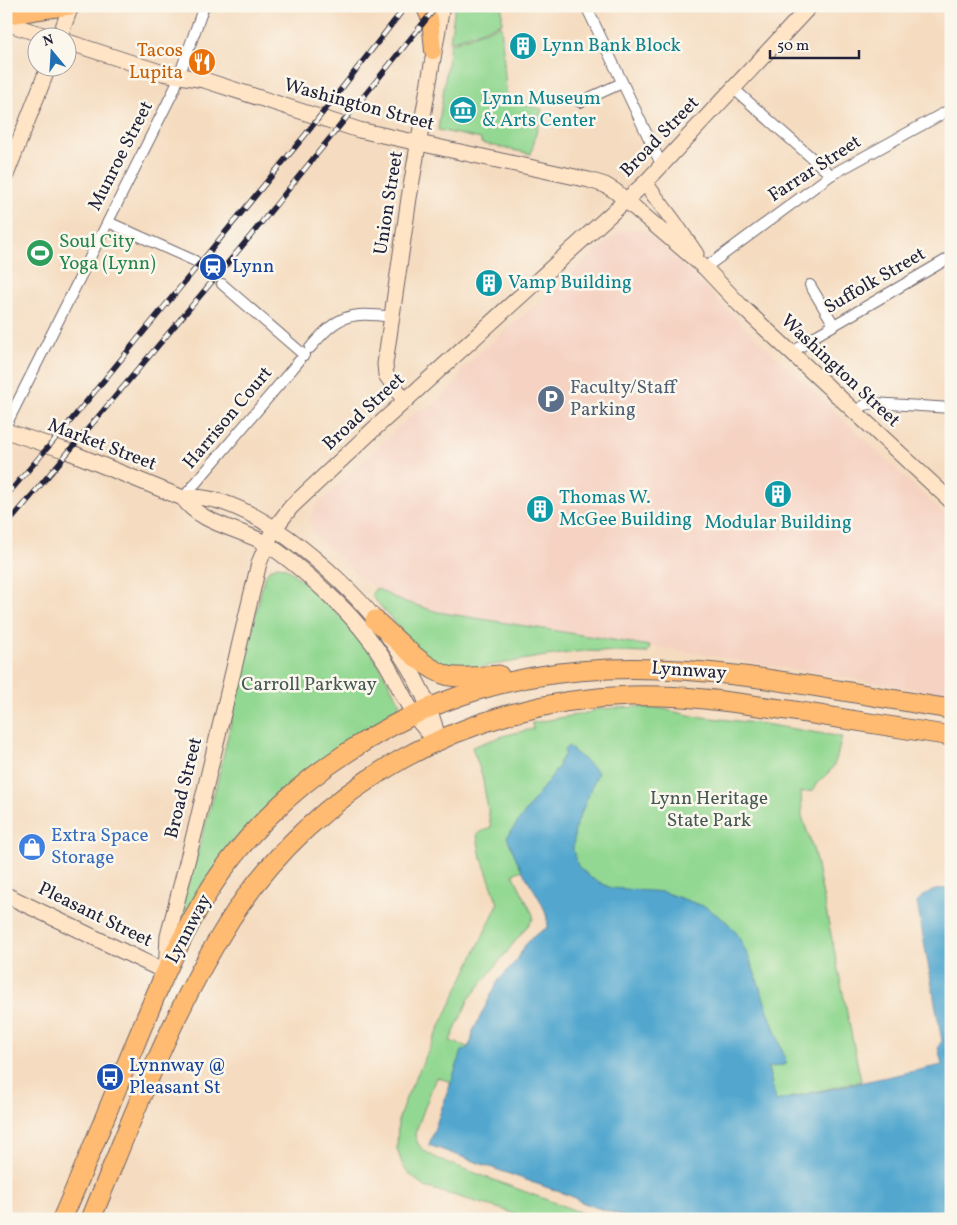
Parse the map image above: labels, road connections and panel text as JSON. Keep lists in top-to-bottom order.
{
  "streets": {
    "highway": ["Lynnway"],
    "main road": [
      "Washington Street",
      "Broad Street",
      "Union Street",
      "Market Street",
      "Pleasant Street"
    ],
    "street": [
      "Munroe Street",
      "Farrar Street",
      "Suffolk Street",
      "Harrison Court"
    ]
  },
  "crossings": [
    ["Washington Street", "Broad Street"],
    ["Washington Street", "Munroe Street"],
    ["Washington Street", "Farrar Street"],
    ["Washington Street", "Union Street"],
    ["Washington Street", "Suffolk Street"],
    ["Broad Street", "Union Street"],
    ["Broad Street", "Market Street"],
    ["Broad Street", "Lynnway"],
    ["Broad Street", "Pleasant Street"],
    ["Union Street", "Harrison Court"],
    ["Harrison Court", "Market Street"],
    ["Market Street", "Lynnway"],
    ["Lynnway", "Pleasant Street"]
  ],
  "parks": ["Carroll Parkway", "Lynn Heritage State Park"],
  "places": {
    "building": [
      "Lynn Bank Block",
      "Vamp Building",
      "Modular Building",
      "Thomas W. McGee Building"
    ],
    "restaurant": ["Tacos Lupita"],
    "museum": ["Lynn Museum & Arts Center"],
    "sports": ["Soul City Yoga (Lynn)"],
    "station": ["Lynn"],
    "parking": ["Faculty/Staff Parking"],
    "shop": ["Extra Space Storage"],
    "bus stop": ["Lynnway @ Pleasant St"]
  },
  "scale_bar": "50 m",
  "north": "top"
}
